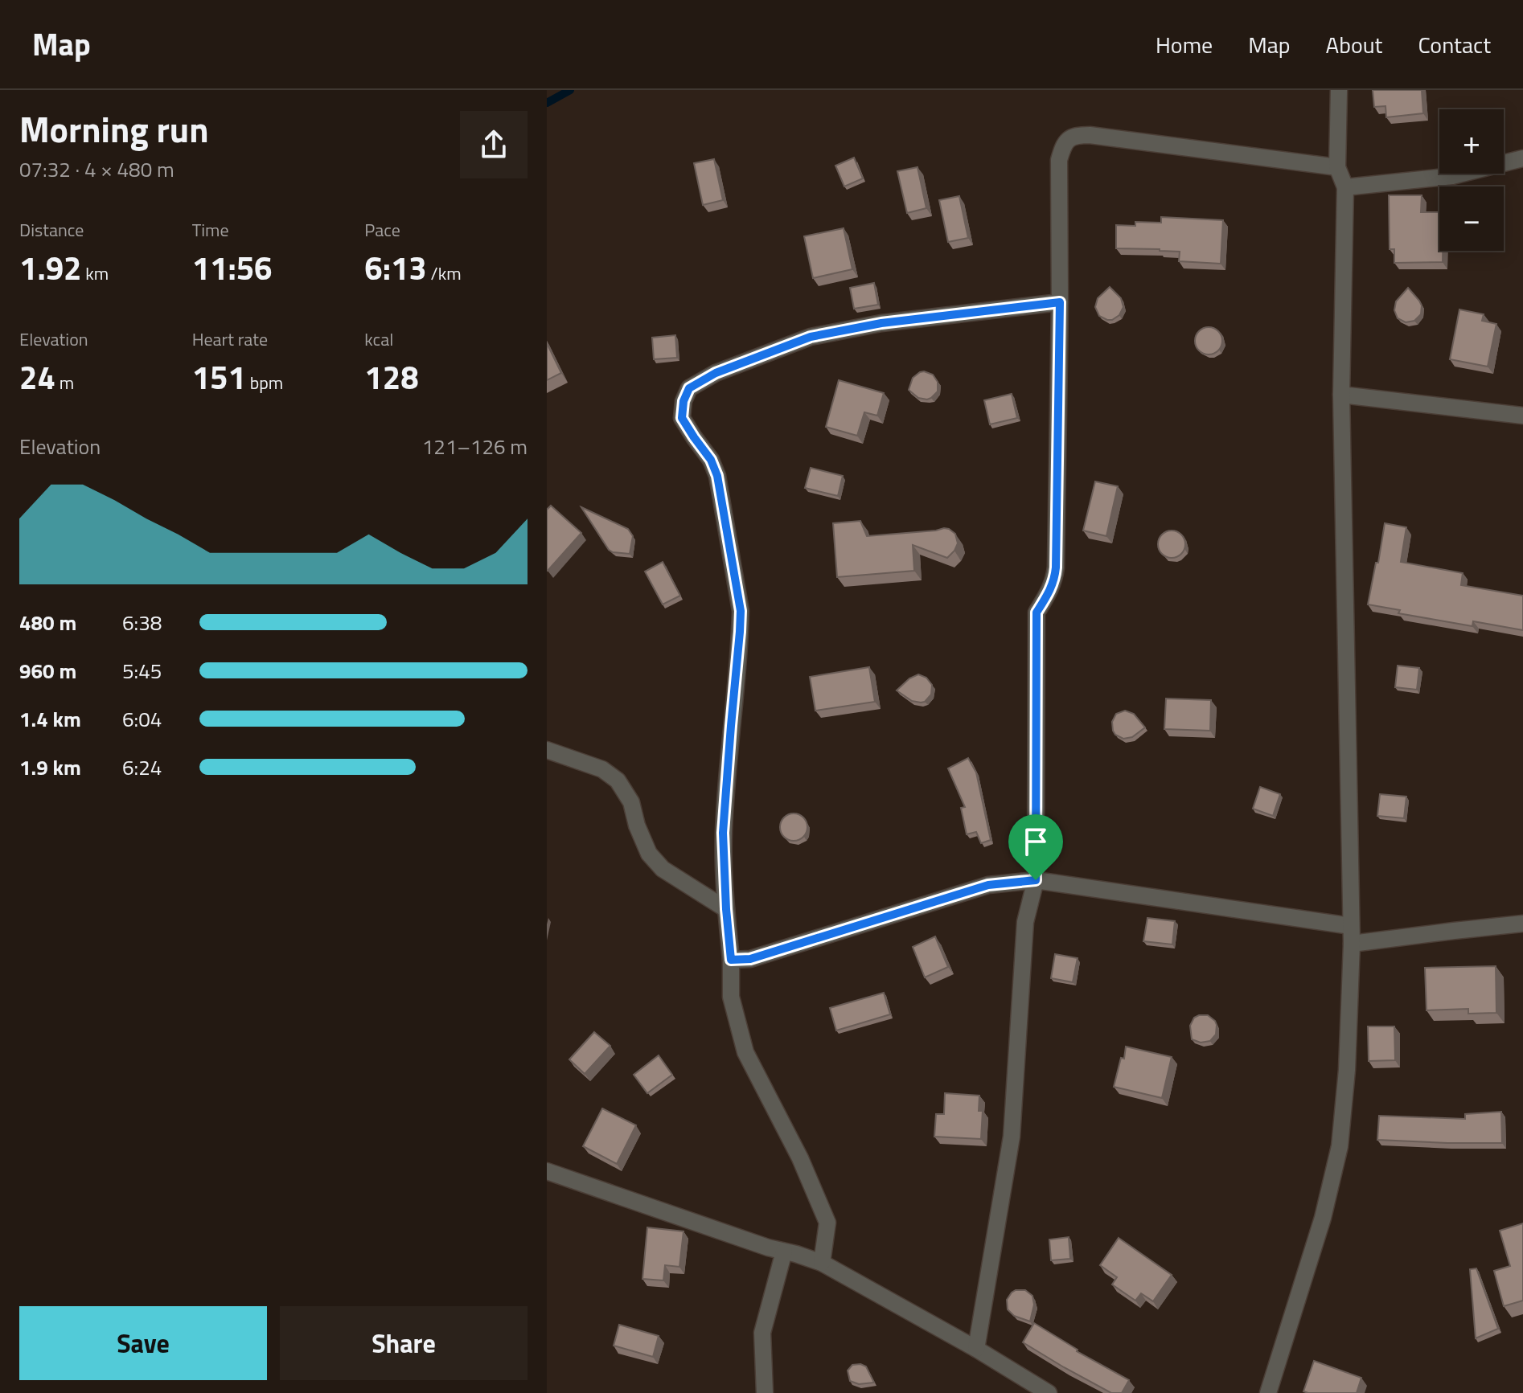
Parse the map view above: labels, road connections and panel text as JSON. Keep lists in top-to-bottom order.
{
  "page": {
    "header": "Map",
    "nav": [
      "Home",
      "Map",
      "About",
      "Contact"
    ],
    "heading": ["Morning run", "07:32 · 4 × 480 m"],
    "map_buttons": ["+", "−"],
    "stats": [
      ["Distance", "1.92 km"],
      ["Time", "11:56"],
      ["Pace", "6:13 /km"],
      ["Elevation", "24 m"],
      ["Heart rate", "151 bpm"],
      ["kcal", "128"]
    ],
    "chart": ["Elevation", "121–126 m"],
    "list": [
      {
        "name": "480 m",
        "note": "6:38"
      },
      {
        "name": "960 m",
        "note": "5:45"
      },
      {
        "name": "1.4 km",
        "note": "6:04"
      },
      {
        "name": "1.9 km",
        "note": "6:24"
      }
    ],
    "buttons": ["Save", "Share"]
  }
}
